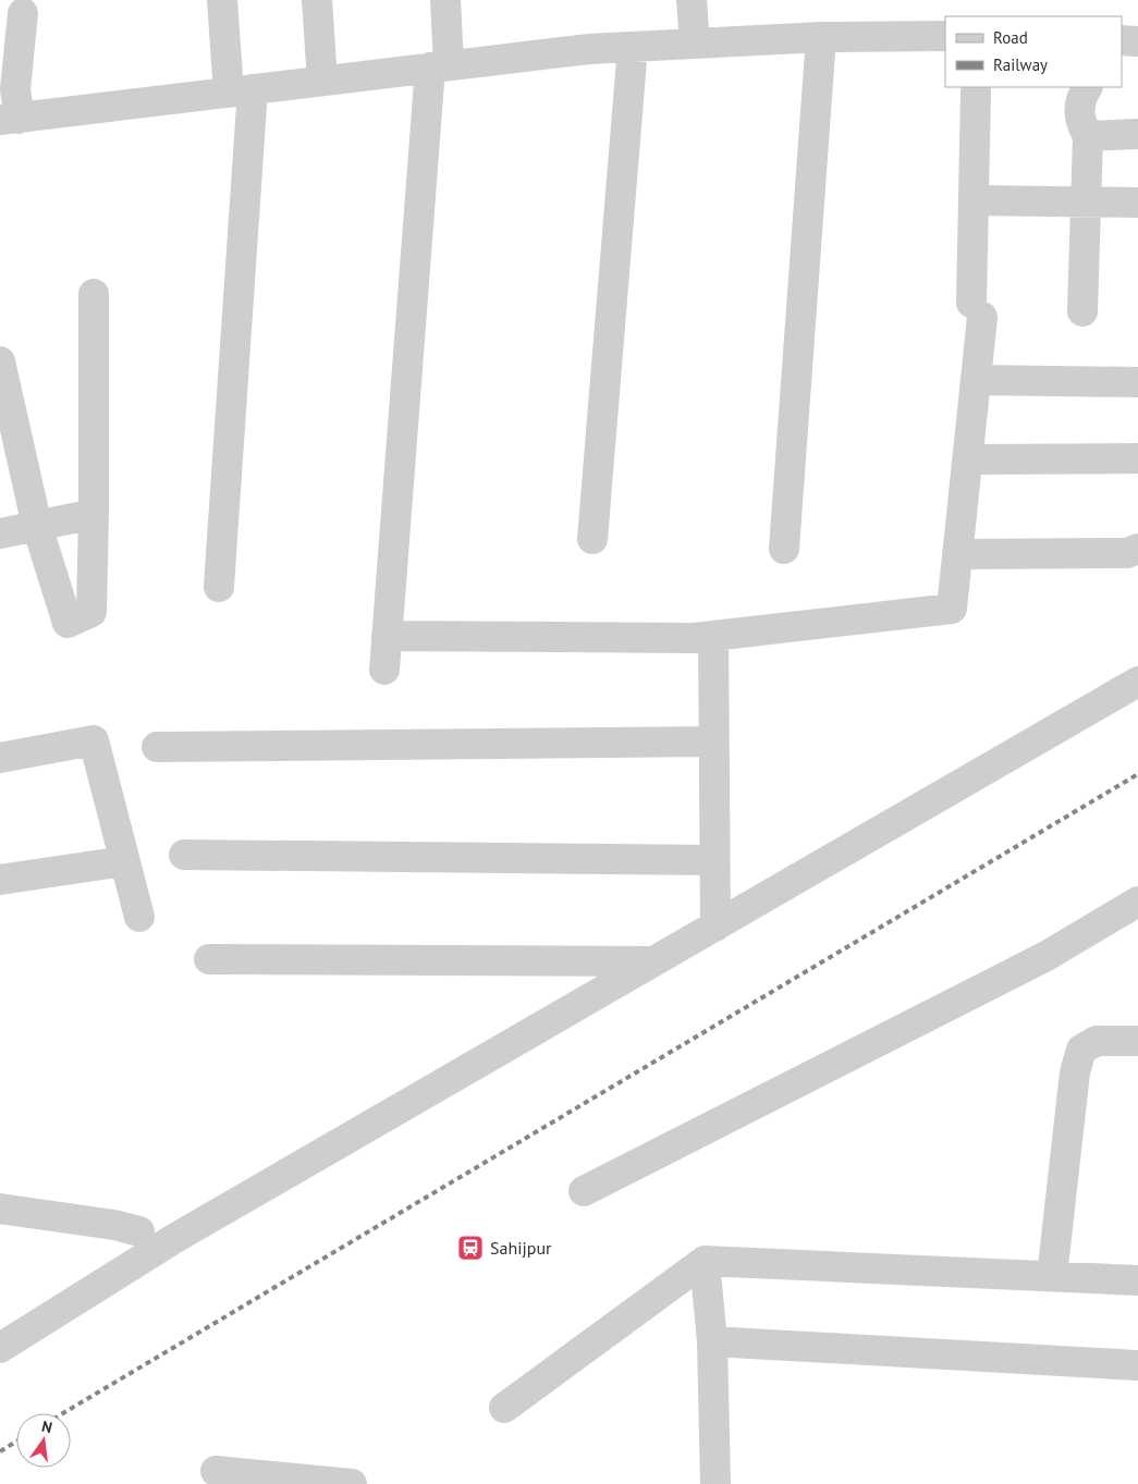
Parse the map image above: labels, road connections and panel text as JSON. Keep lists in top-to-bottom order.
{
  "places": {
    "station": ["Sahijpur"]
  },
  "legend": ["Road", "Railway"],
  "north": "top"
}
